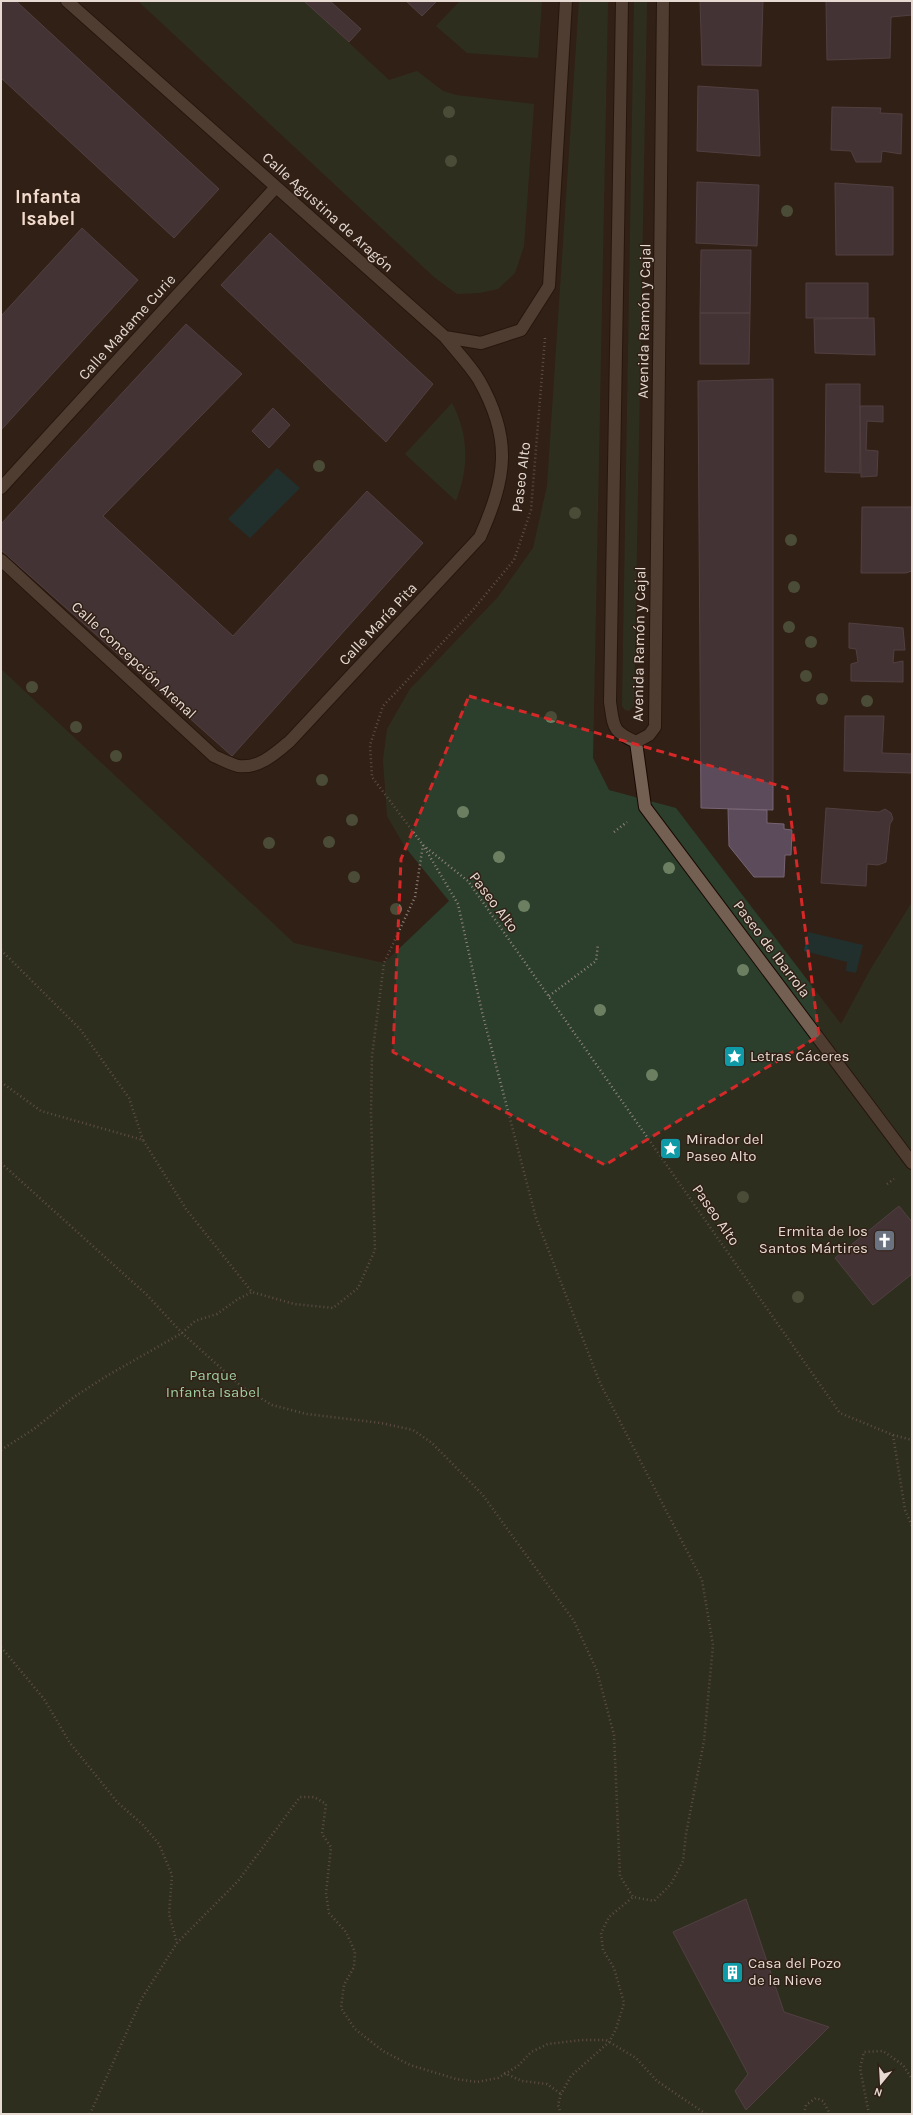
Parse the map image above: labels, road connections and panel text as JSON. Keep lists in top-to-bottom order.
{
  "streets": {
    "street": [
      "Calle Agustina de Aragón",
      "Avenida Ramón y Cajal",
      "Calle Madame Curie",
      "Calle María Pita",
      "Calle Concepción Arenal",
      "Paseo de Ibarrola"
    ],
    "path": ["Paseo Alto"]
  },
  "crossings": [
    ["Calle Agustina de Aragón", "Calle Madame Curie"],
    ["Calle Agustina de Aragón", "Calle María Pita"],
    ["Avenida Ramón y Cajal", "Paseo de Ibarrola"],
    ["Calle María Pita", "Calle Concepción Arenal"]
  ],
  "districts": ["Infanta Isabel"],
  "parks": ["Parque Infanta Isabel"],
  "places": {
    "place": ["Letras Cáceres", "Mirador del Paseo Alto"],
    "church": ["Ermita de los Santos Mártires"],
    "building": ["Casa del Pozo de la Nieve"]
  },
  "north": "bottom"
}
